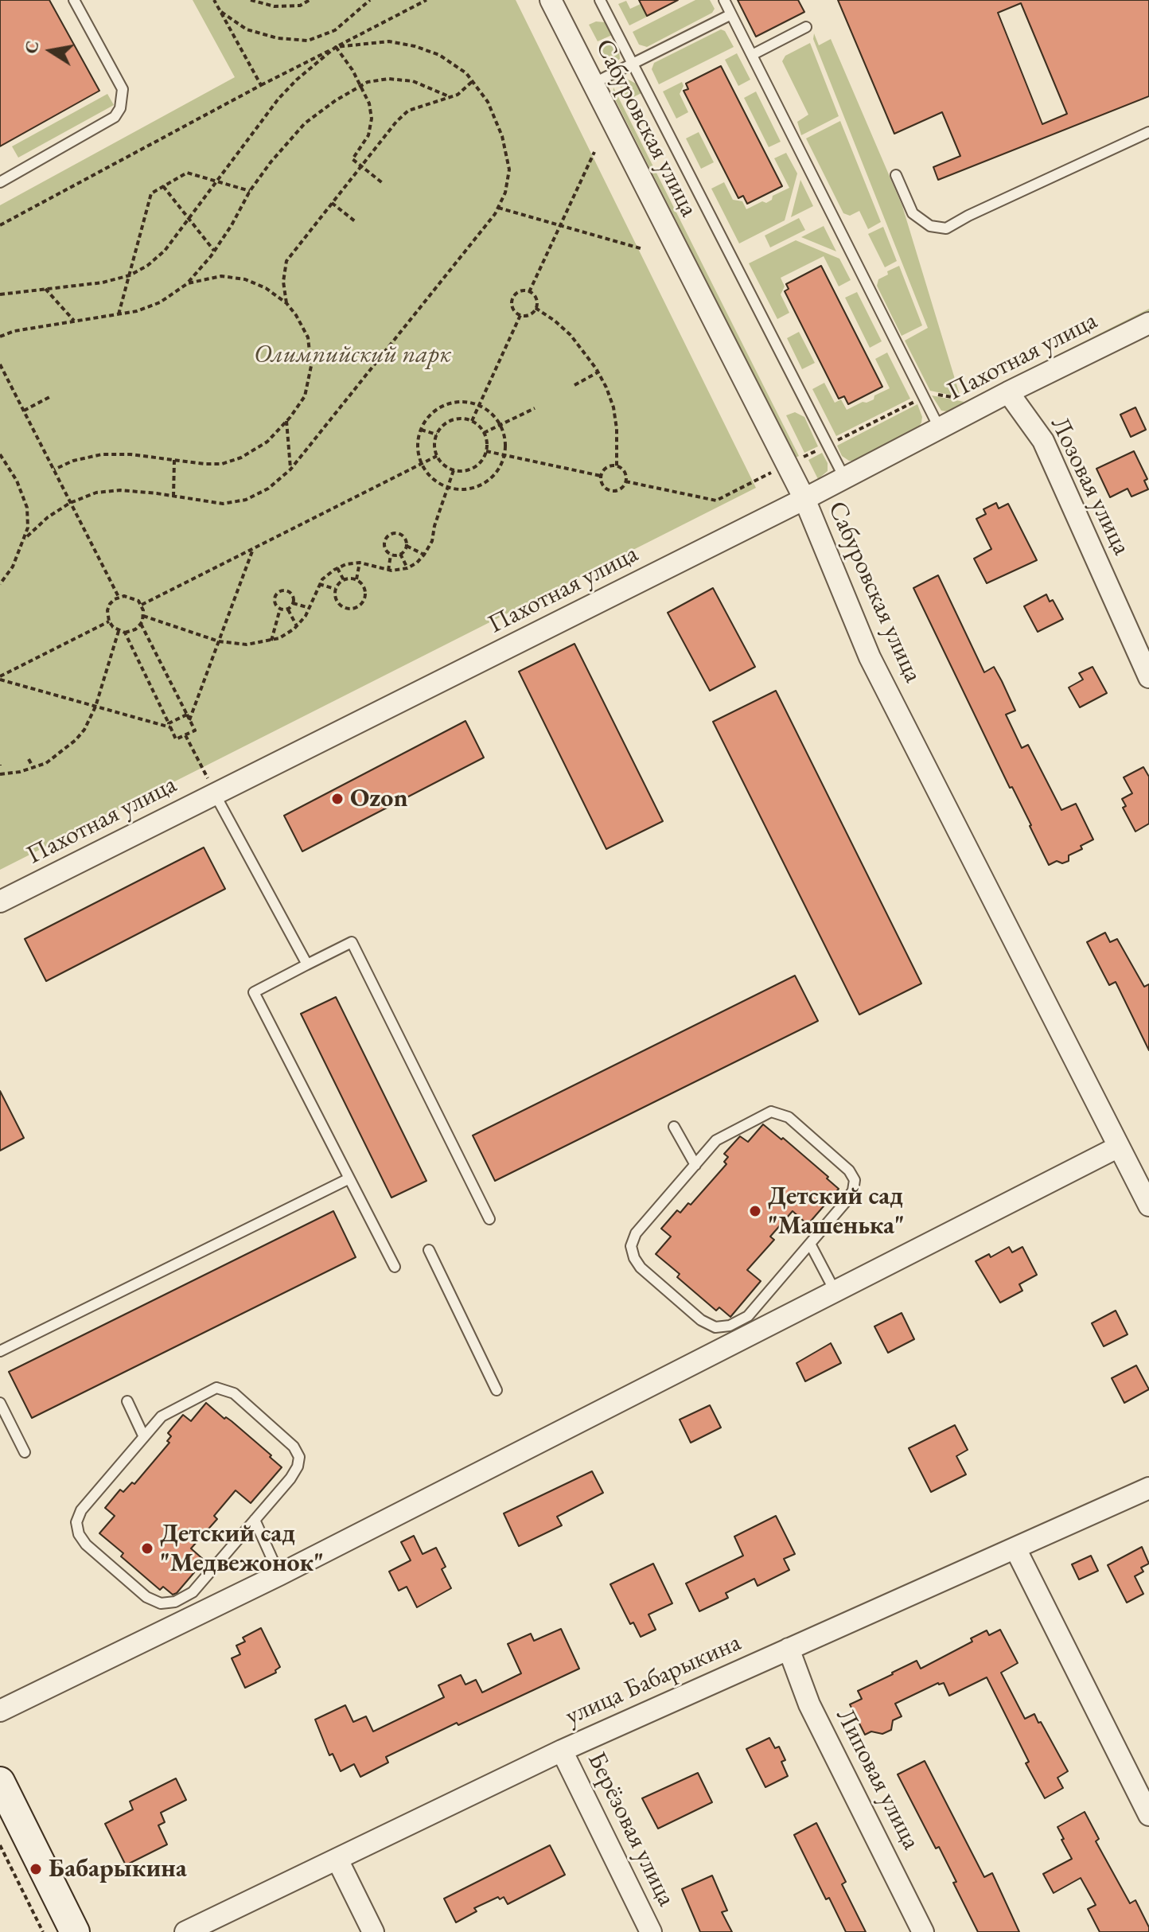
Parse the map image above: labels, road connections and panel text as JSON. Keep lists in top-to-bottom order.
{
  "streets": {
    "street": [
      "Сабуровская улица",
      "Пахотная улица",
      "Лозовая улица",
      "улица Бабарыкина",
      "Липовая улица",
      "Берёзовая улица"
    ]
  },
  "crossings": [
    ["Сабуровская улица", "Пахотная улица"],
    ["Пахотная улица", "Лозовая улица"],
    ["улица Бабарыкина", "Липовая улица"],
    ["улица Бабарыкина", "Берёзовая улица"]
  ],
  "parks": ["Олимпийский парк"],
  "places": [
    "Ozon",
    "Детский сад \"Машенька\"",
    "Детский сад \"Медвежонок\"",
    "Бабарыкина"
  ],
  "north": "left"
}
